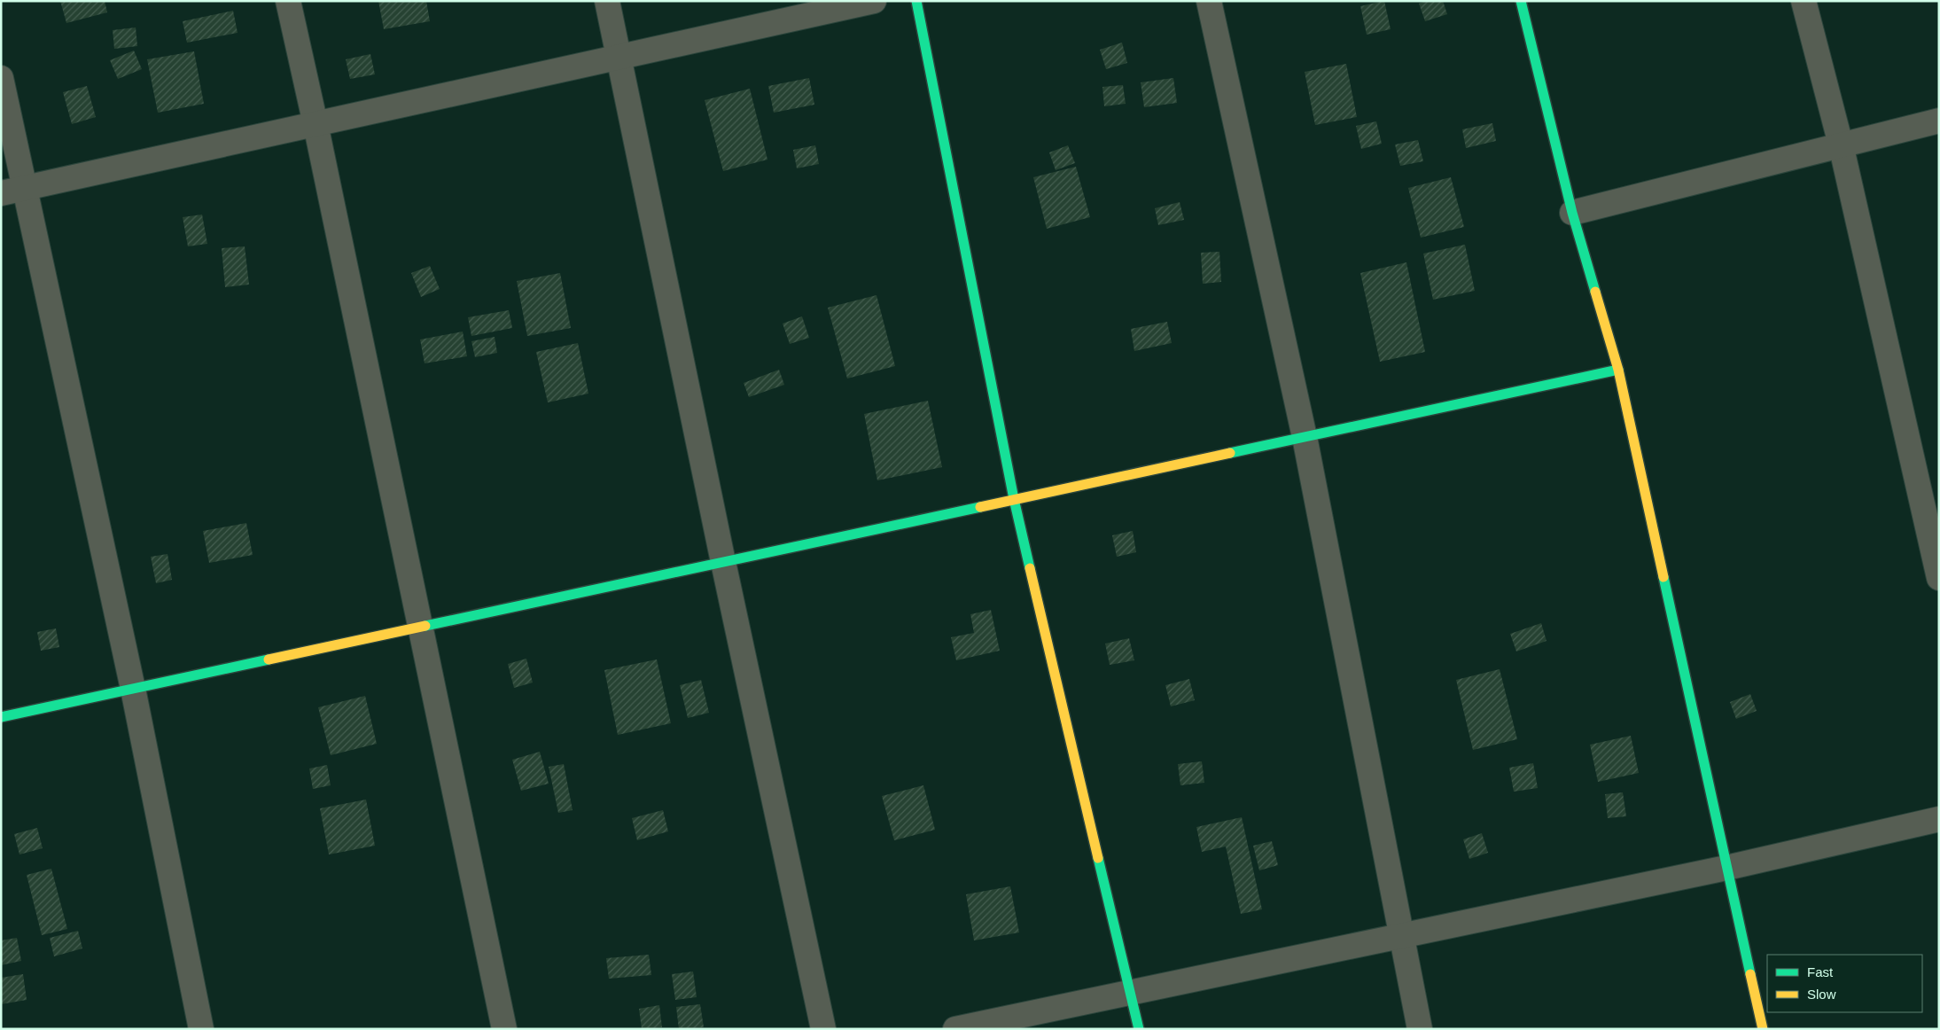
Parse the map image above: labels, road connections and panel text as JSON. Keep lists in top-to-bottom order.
{
  "legend": ["Fast", "Slow"]
}
